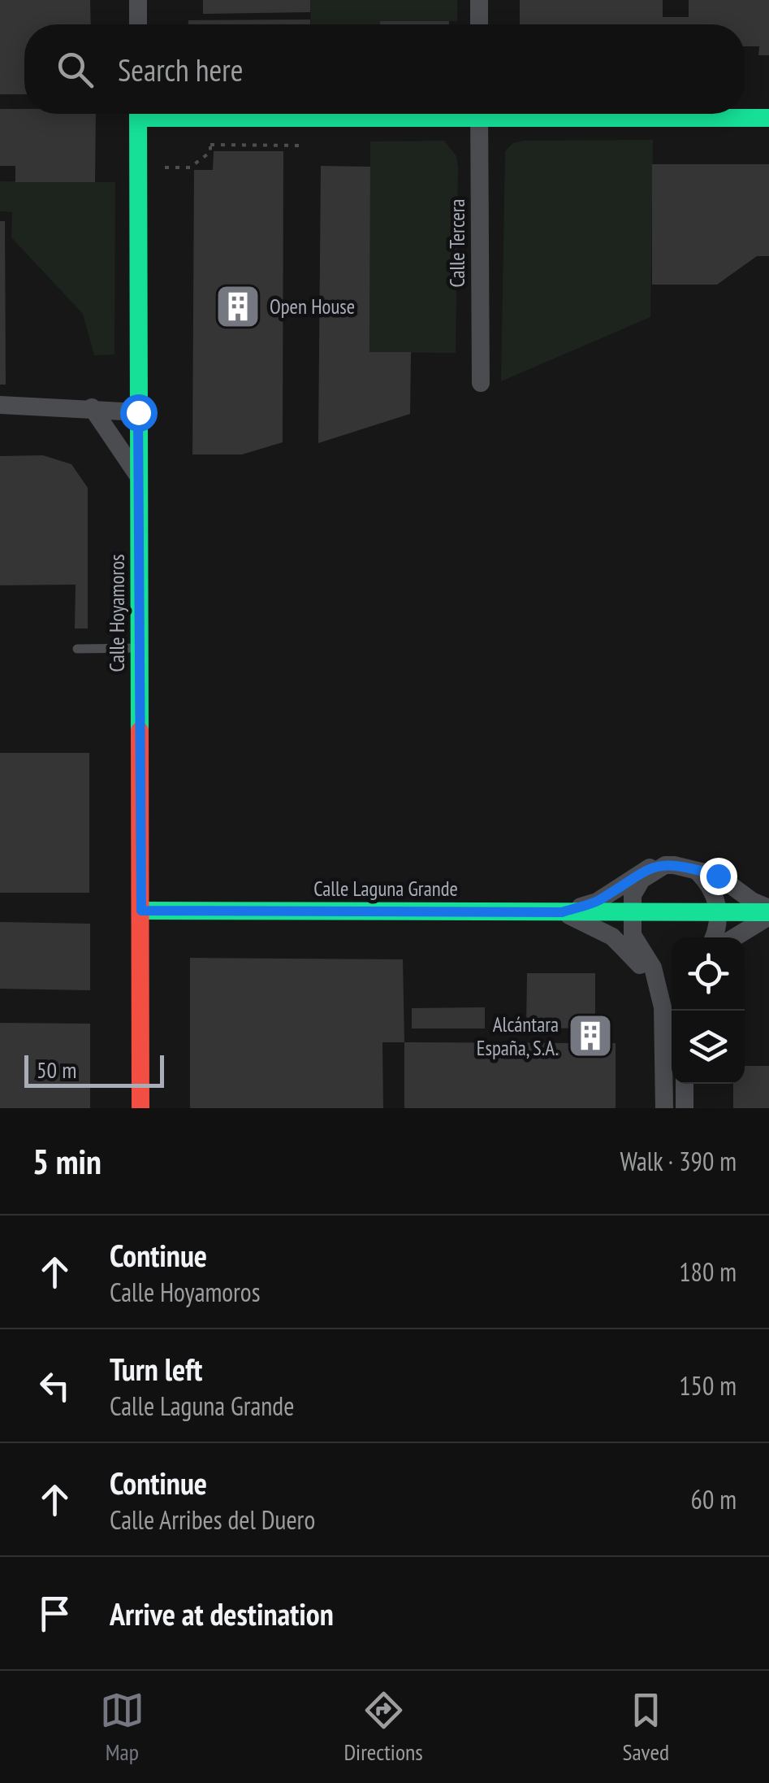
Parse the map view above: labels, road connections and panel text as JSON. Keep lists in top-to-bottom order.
{
  "streets": {
    "street": ["Calle Tercera", "Calle Hoyamoros", "Calle Laguna Grande"]
  },
  "crossings": [
    ["Calle Hoyamoros", "Calle Laguna Grande"]
  ],
  "places": {
    "building": ["Open House", "Alcántara España, S.A."]
  },
  "scale_bar": "50 m",
  "page": {
    "search": "Search here",
    "scale": "50 m",
    "heading": ["5 min", "Walk · 390 m"],
    "list": [
      ["Continue", "Calle Hoyamoros", "180 m"],
      ["Turn left", "Calle Laguna Grande", "150 m"],
      ["Continue", "Calle Arribes del Duero", "60 m"],
      "Arrive at destination"
    ],
    "nav": ["Map", "Directions", "Saved"]
  }
}
